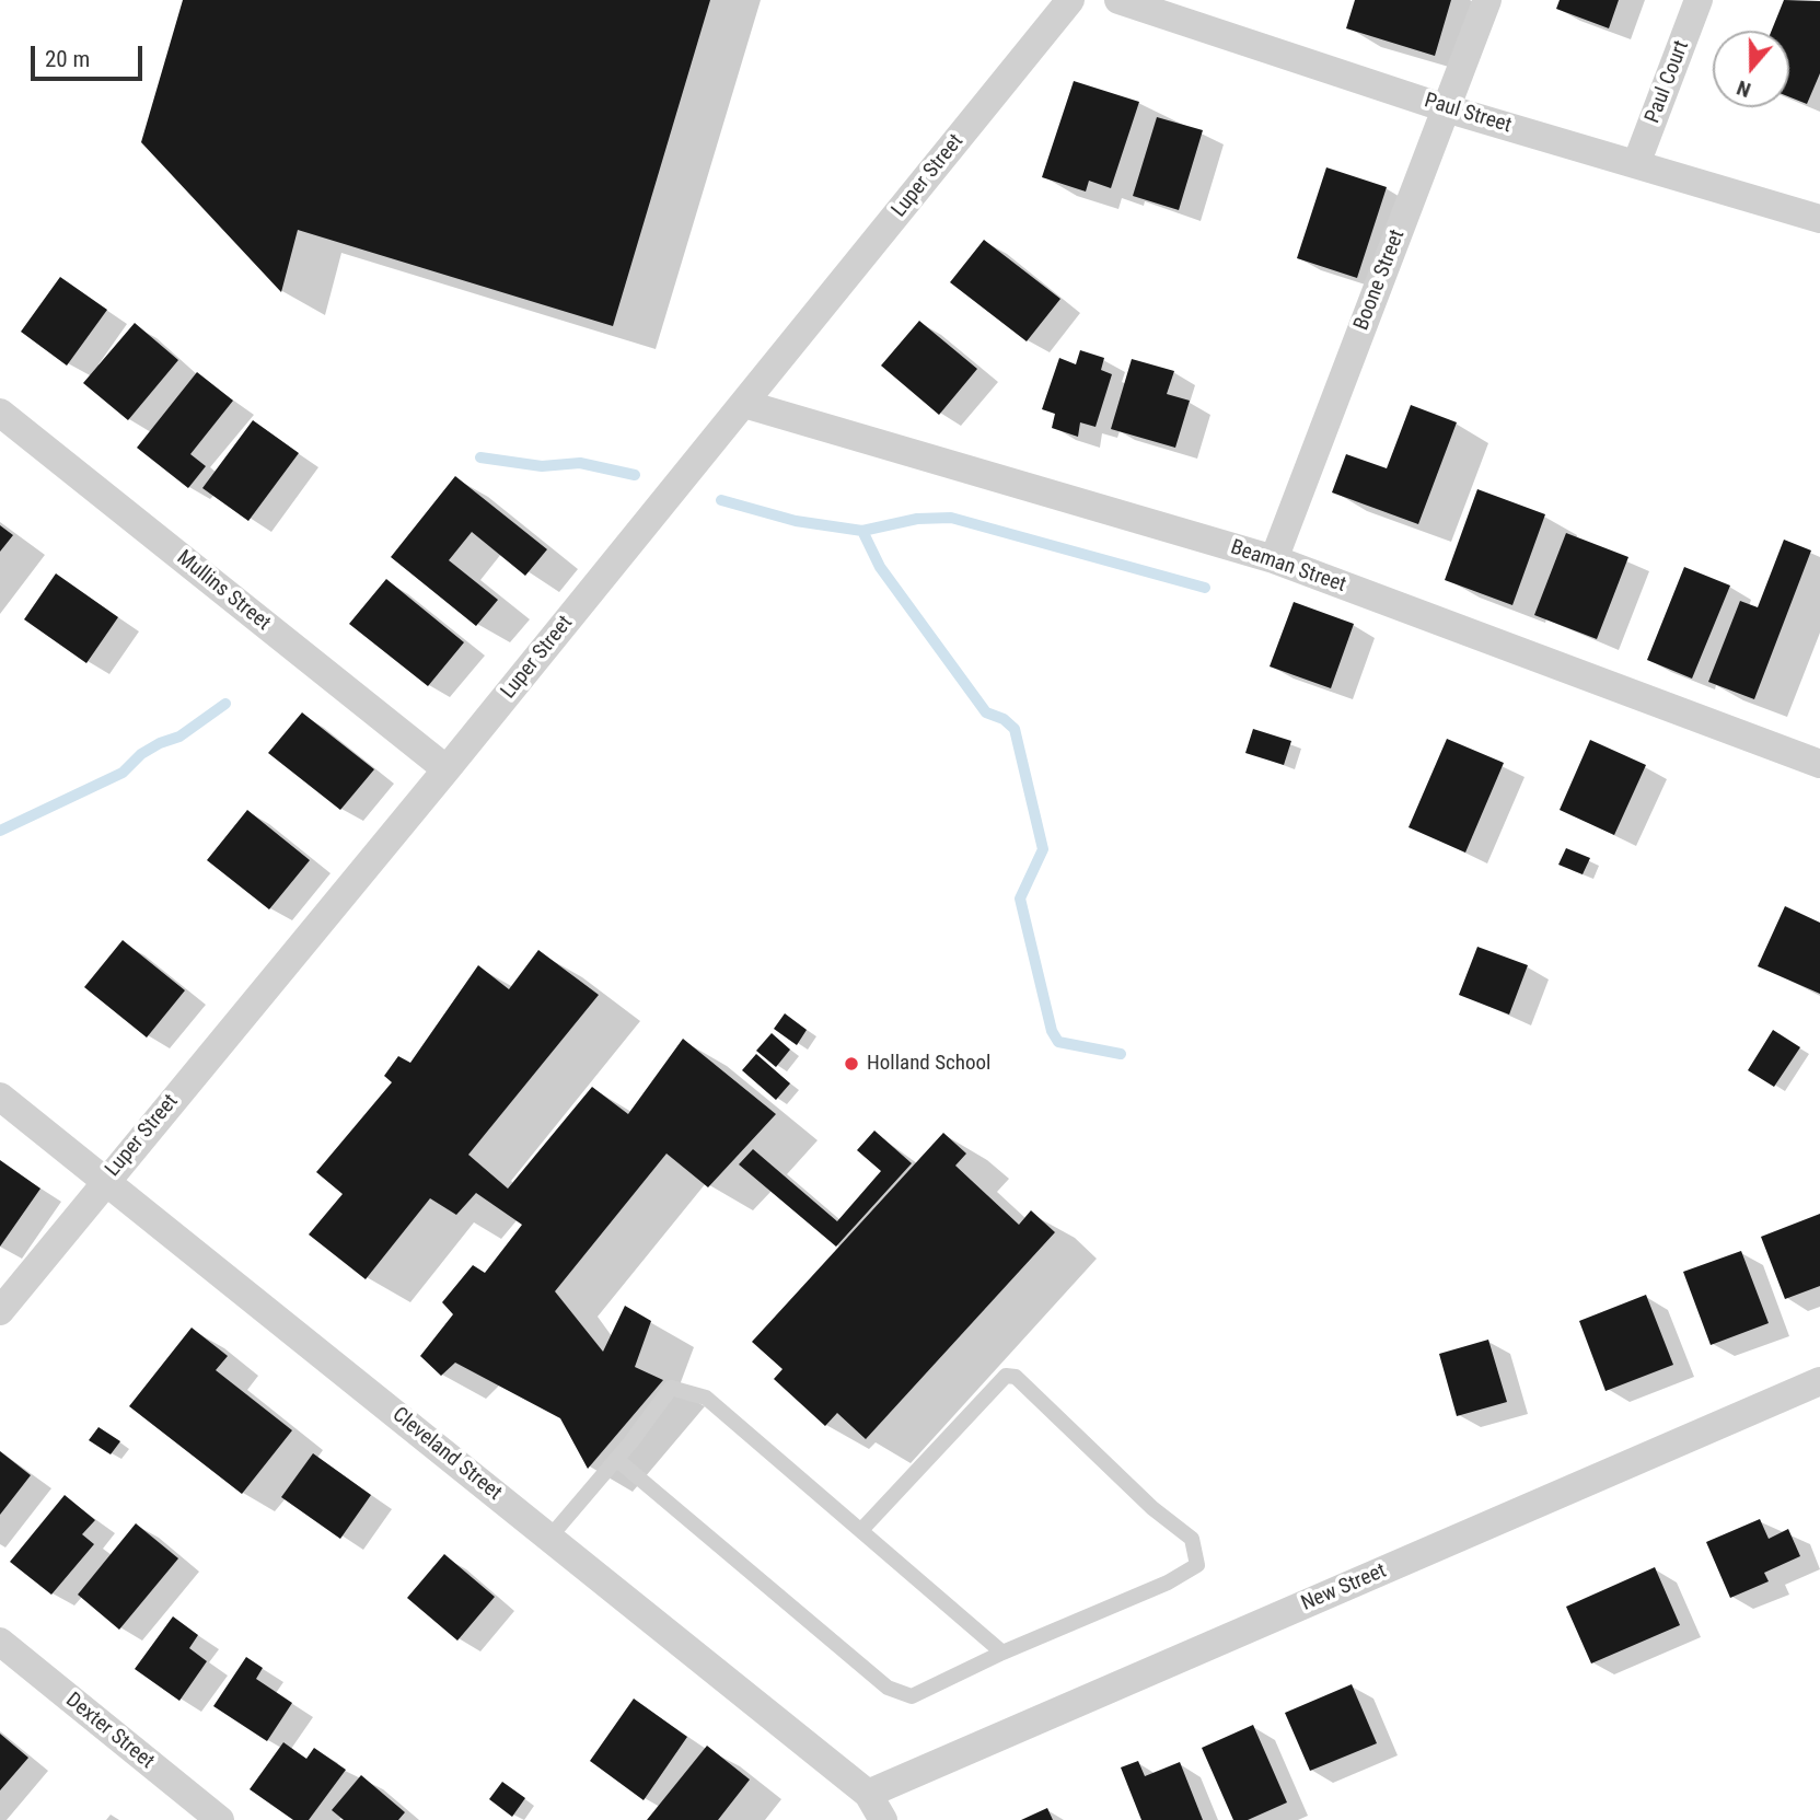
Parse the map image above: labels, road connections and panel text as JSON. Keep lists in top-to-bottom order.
{
  "streets": {
    "street": [
      "Paul Court",
      "Paul Street",
      "Luper Street",
      "Boone Street",
      "Beaman Street",
      "Mullins Street",
      "Cleveland Street",
      "New Street",
      "Dexter Street"
    ]
  },
  "crossings": [
    ["Paul Court", "Paul Street"],
    ["Paul Street", "Boone Street"],
    ["Luper Street", "Beaman Street"],
    ["Luper Street", "Mullins Street"],
    ["Luper Street", "Cleveland Street"],
    ["Boone Street", "Beaman Street"],
    ["Cleveland Street", "New Street"]
  ],
  "places": ["Holland School"],
  "scale_bar": "20 m",
  "north": "bottom"
}
